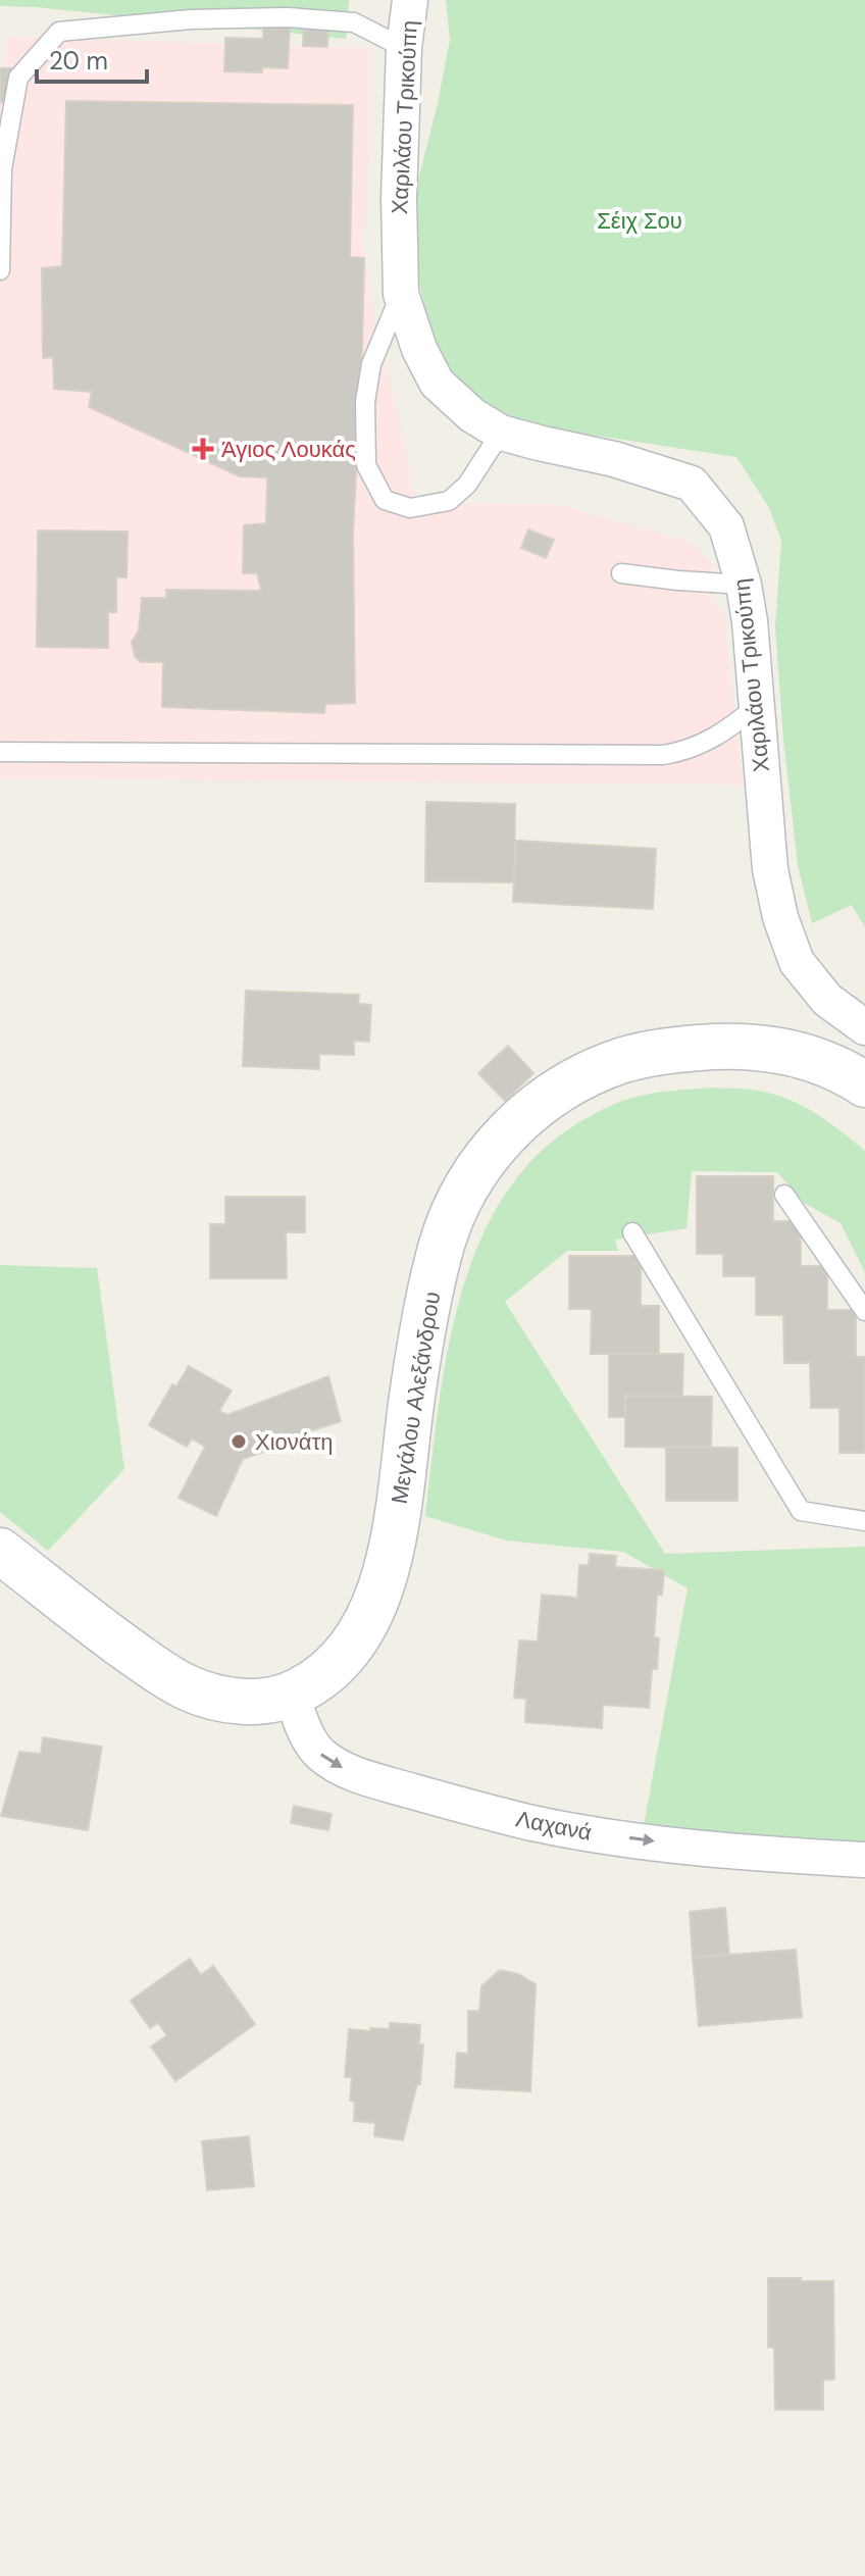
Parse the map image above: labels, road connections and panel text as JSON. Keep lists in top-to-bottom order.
{
  "streets": {
    "main road": ["Μεγάλου Αλεξάνδρου"],
    "street": ["Χαριλάου Τρικούπη", "Λαχανά"]
  },
  "crossings": [
    ["Μεγάλου Αλεξάνδρου", "Λαχανά"]
  ],
  "one_way": ["Λαχανά"],
  "parks": ["Σέιχ Σου"],
  "places": {
    "health": ["Άγιος Λουκάς"],
    "other": ["Χιονάτη"]
  },
  "scale_bar": "20 m"
}
